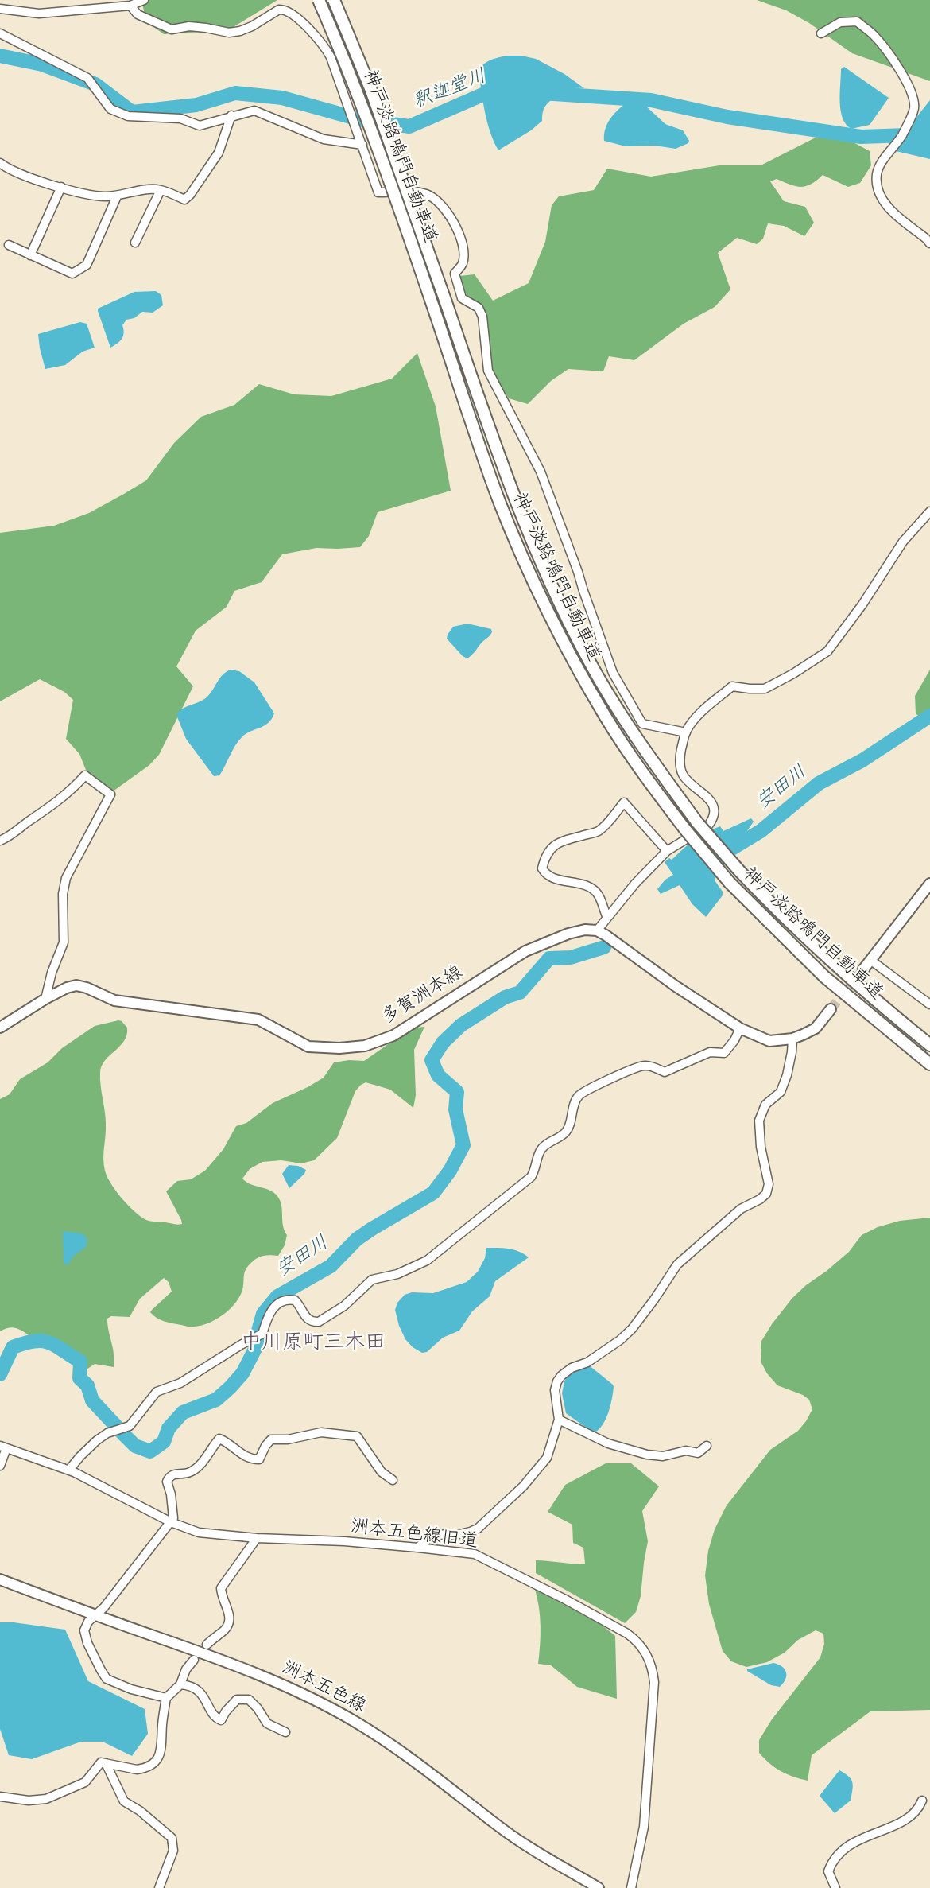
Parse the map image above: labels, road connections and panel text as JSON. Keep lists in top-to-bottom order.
{
  "streets": {
    "highway": ["神戸淡路鳴門自動車道"],
    "main road": ["多賀洲本線", "洲本五色線"],
    "street": ["洲本五色線旧道"]
  },
  "districts": ["中川原町三木田"],
  "water": ["釈迦堂川", "安田川"]
}
